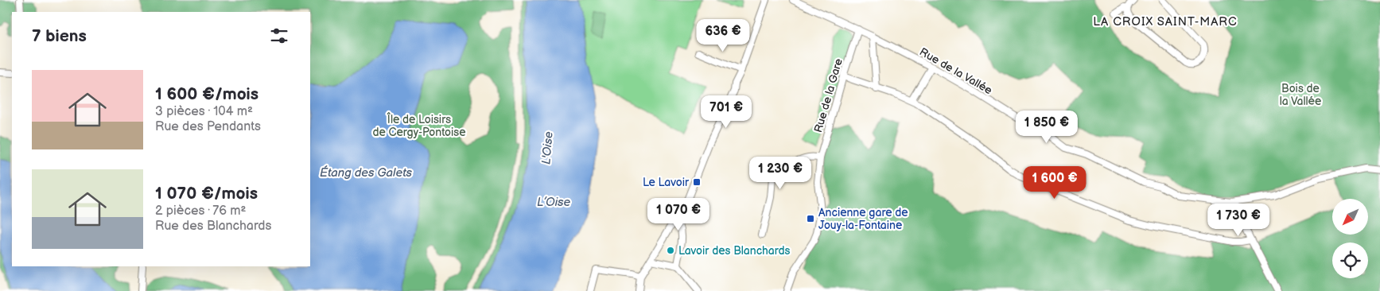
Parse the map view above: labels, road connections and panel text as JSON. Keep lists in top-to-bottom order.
{
  "streets": {
    "street": ["Rue de la Vallée", "Rue de la Gare"]
  },
  "crossings": [
    ["Rue de la Vallée", "Rue de la Gare"]
  ],
  "districts": ["LA CROIX SAINT-MARC"],
  "water": ["L'Oise", "Étang des Galets", "L’Oise"],
  "parks": ["Bois de la Vallée", "Île de Loisirs de Cergy-Pontoise"],
  "places": {
    "transit": ["Le Lavoir", "Ancienne gare de Jouy-la-Fontaine"],
    "other": ["Lavoir des Blanchards"]
  },
  "north": "bottom left",
  "page": {
    "heading": "7 biens",
    "price": [
      "636 €",
      "701 €",
      "1 850 €",
      "1 230 €",
      "1 600 €",
      "1 070 €",
      "1 730 €"
    ],
    "list": [
      {
        "name": "1 600 €/mois",
        "note": "3 pièces · 104 m² · Rue des Pendants"
      },
      {
        "name": "1 070 €/mois",
        "note": "2 pièces · 76 m² · Rue des Blanchards"
      }
    ]
  }
}
